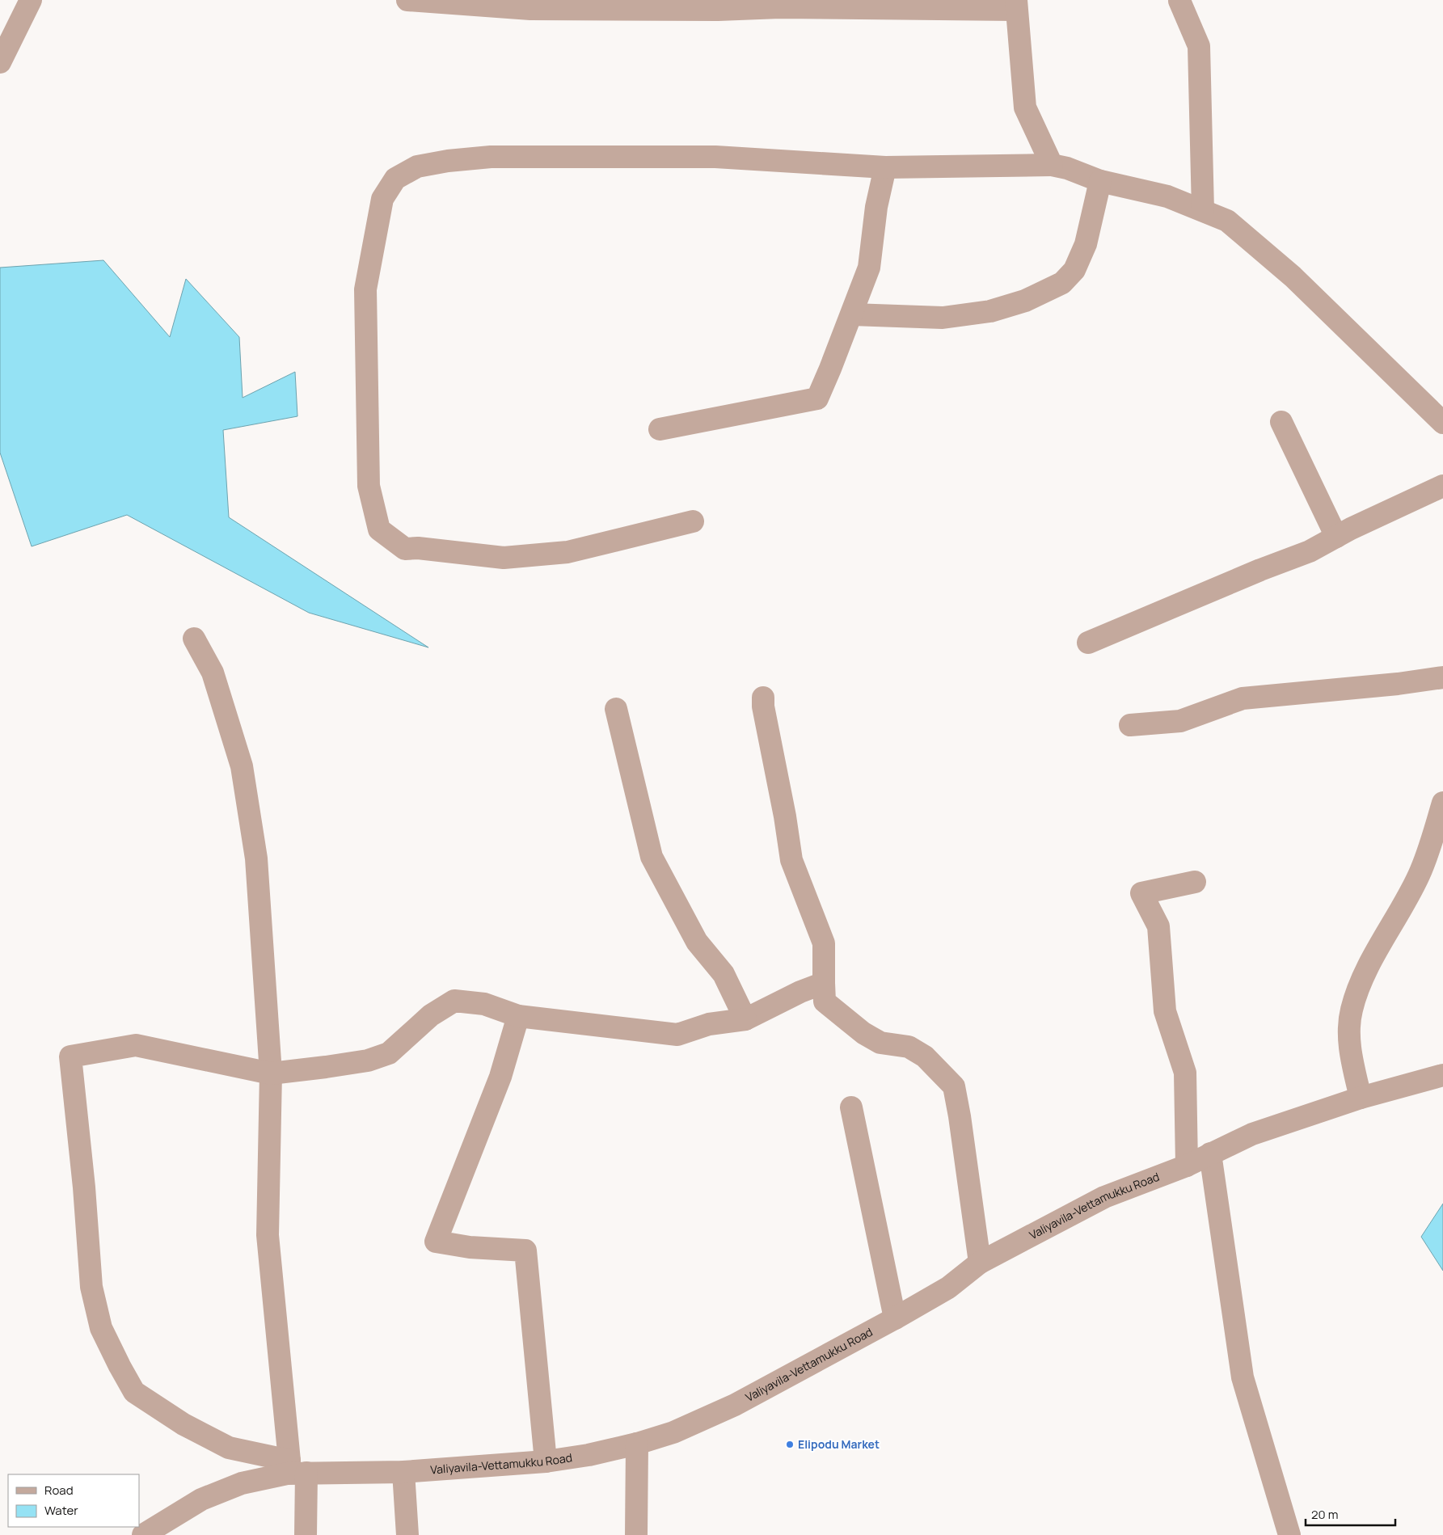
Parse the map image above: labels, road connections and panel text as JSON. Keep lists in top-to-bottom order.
{
  "streets": {
    "street": ["Valiyavila-Vettamukku Road"]
  },
  "places": ["Elipodu Market"],
  "legend": ["Road", "Water"],
  "scale_bar": "20 m"
}
